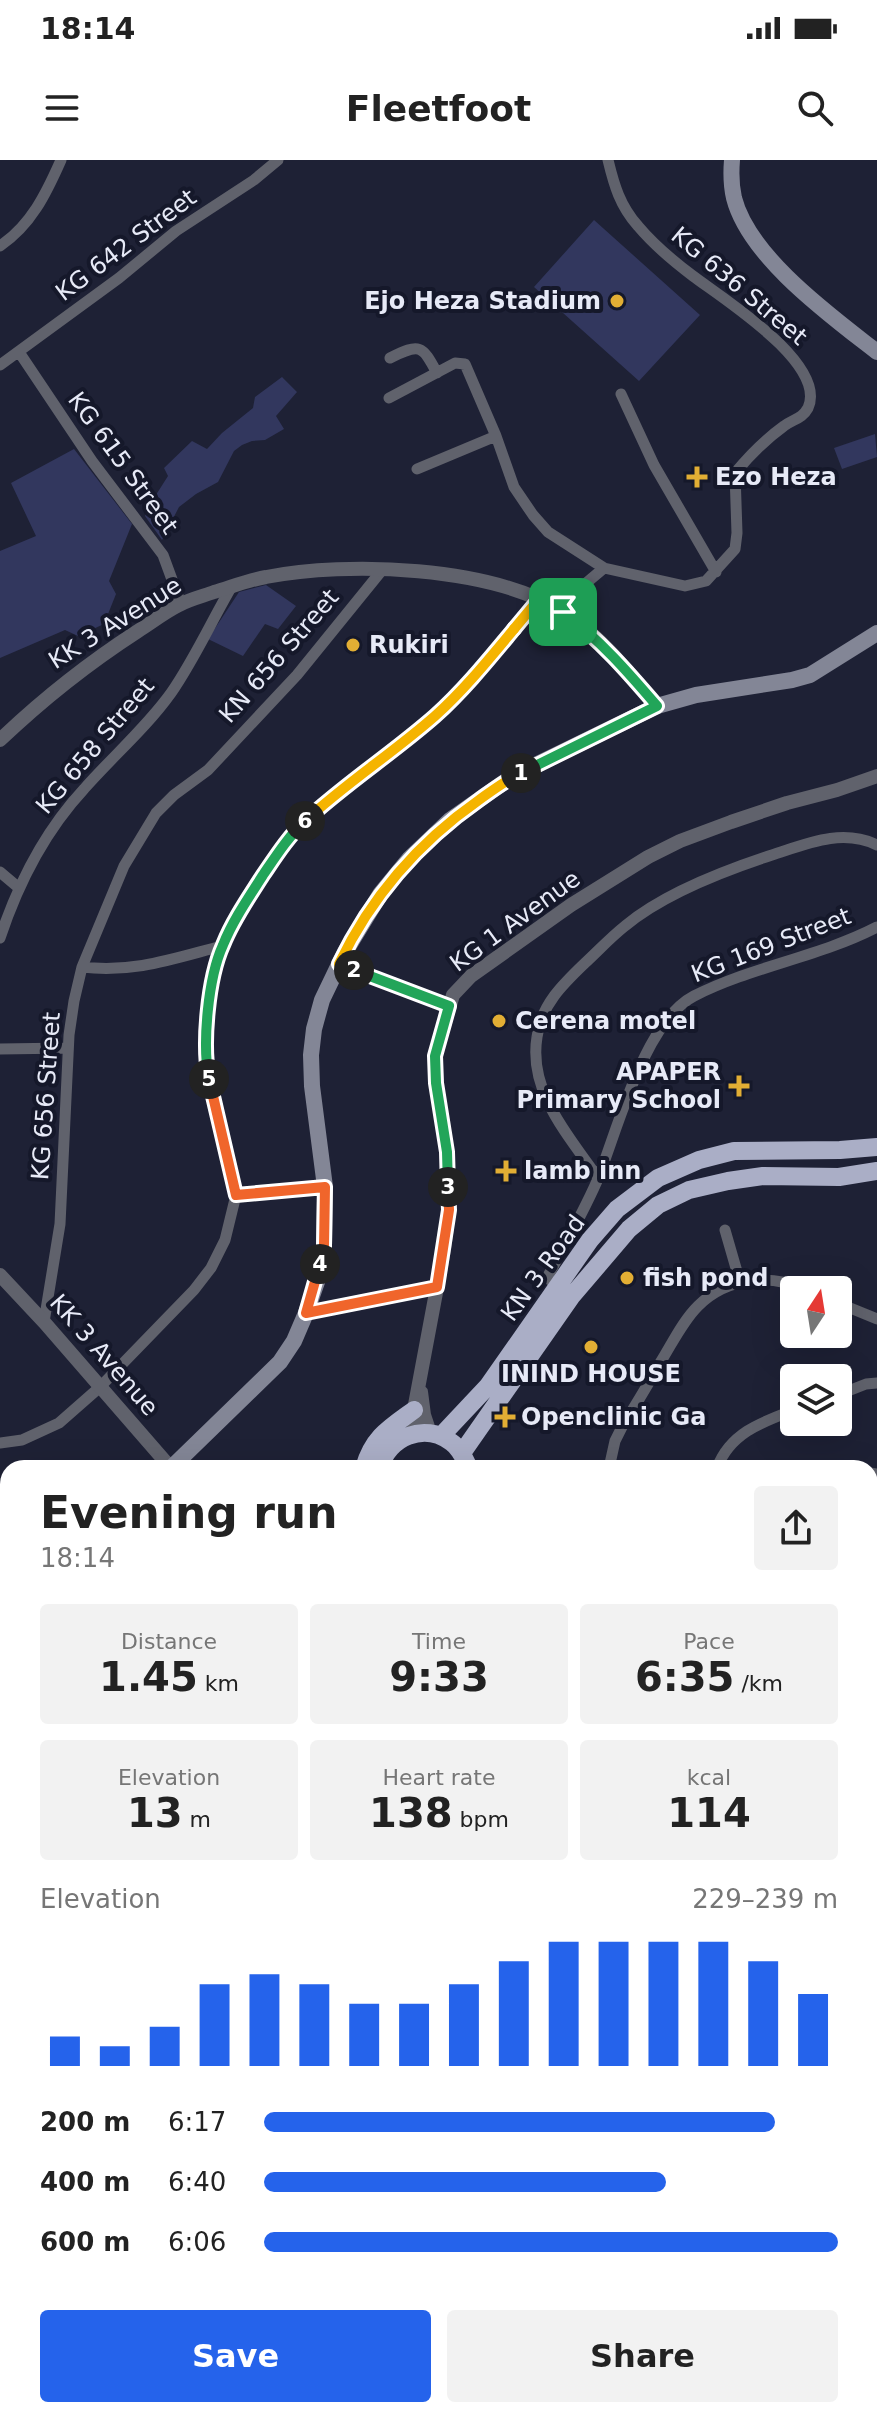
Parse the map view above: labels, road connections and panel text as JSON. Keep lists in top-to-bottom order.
{
  "streets": {
    "highway": ["KN 3 Road"],
    "street": [
      "KG 642 Street",
      "KG 636 Street",
      "KG 615 Street",
      "KK 3 Avenue",
      "KN 656 Street",
      "KG 658 Street",
      "KG 1 Avenue",
      "KG 169 Street",
      "KG 656 Street"
    ]
  },
  "crossings": [
    ["KG 642 Street", "KG 615 Street"],
    ["KG 615 Street", "KK 3 Avenue"],
    ["KK 3 Avenue", "KN 656 Street"],
    ["KK 3 Avenue", "KG 658 Street"],
    ["KK 3 Avenue", "KG 656 Street"],
    ["KN 656 Street", "KG 656 Street"],
    ["KG 169 Street", "KN 3 Road"]
  ],
  "places": {
    "other": [
      "Ejo Heza Stadium",
      "Rukiri",
      "Cerena motel",
      "fish pond",
      "ININD HOUSE"
    ],
    "health": [
      "Ezo Heza",
      "APAPER Primary School",
      "lamb inn",
      "Openclinic Ga"
    ]
  },
  "north": "top",
  "page": {
    "status": "18:14",
    "header": "Fleetfoot",
    "pins": [
      "1",
      "6",
      "2",
      "5",
      "3",
      "4"
    ],
    "heading": ["Evening run", "18:14"],
    "stats": [
      ["Distance", "1.45 km"],
      ["Time", "9:33"],
      ["Pace", "6:35 /km"],
      ["Elevation", "13 m"],
      ["Heart rate", "138 bpm"],
      ["kcal", "114"]
    ],
    "chart": ["Elevation", "229–239 m"],
    "list": [
      {
        "name": "200 m",
        "note": "6:17"
      },
      {
        "name": "400 m",
        "note": "6:40"
      },
      {
        "name": "600 m",
        "note": "6:06"
      }
    ],
    "buttons": ["Save", "Share"]
  }
}
